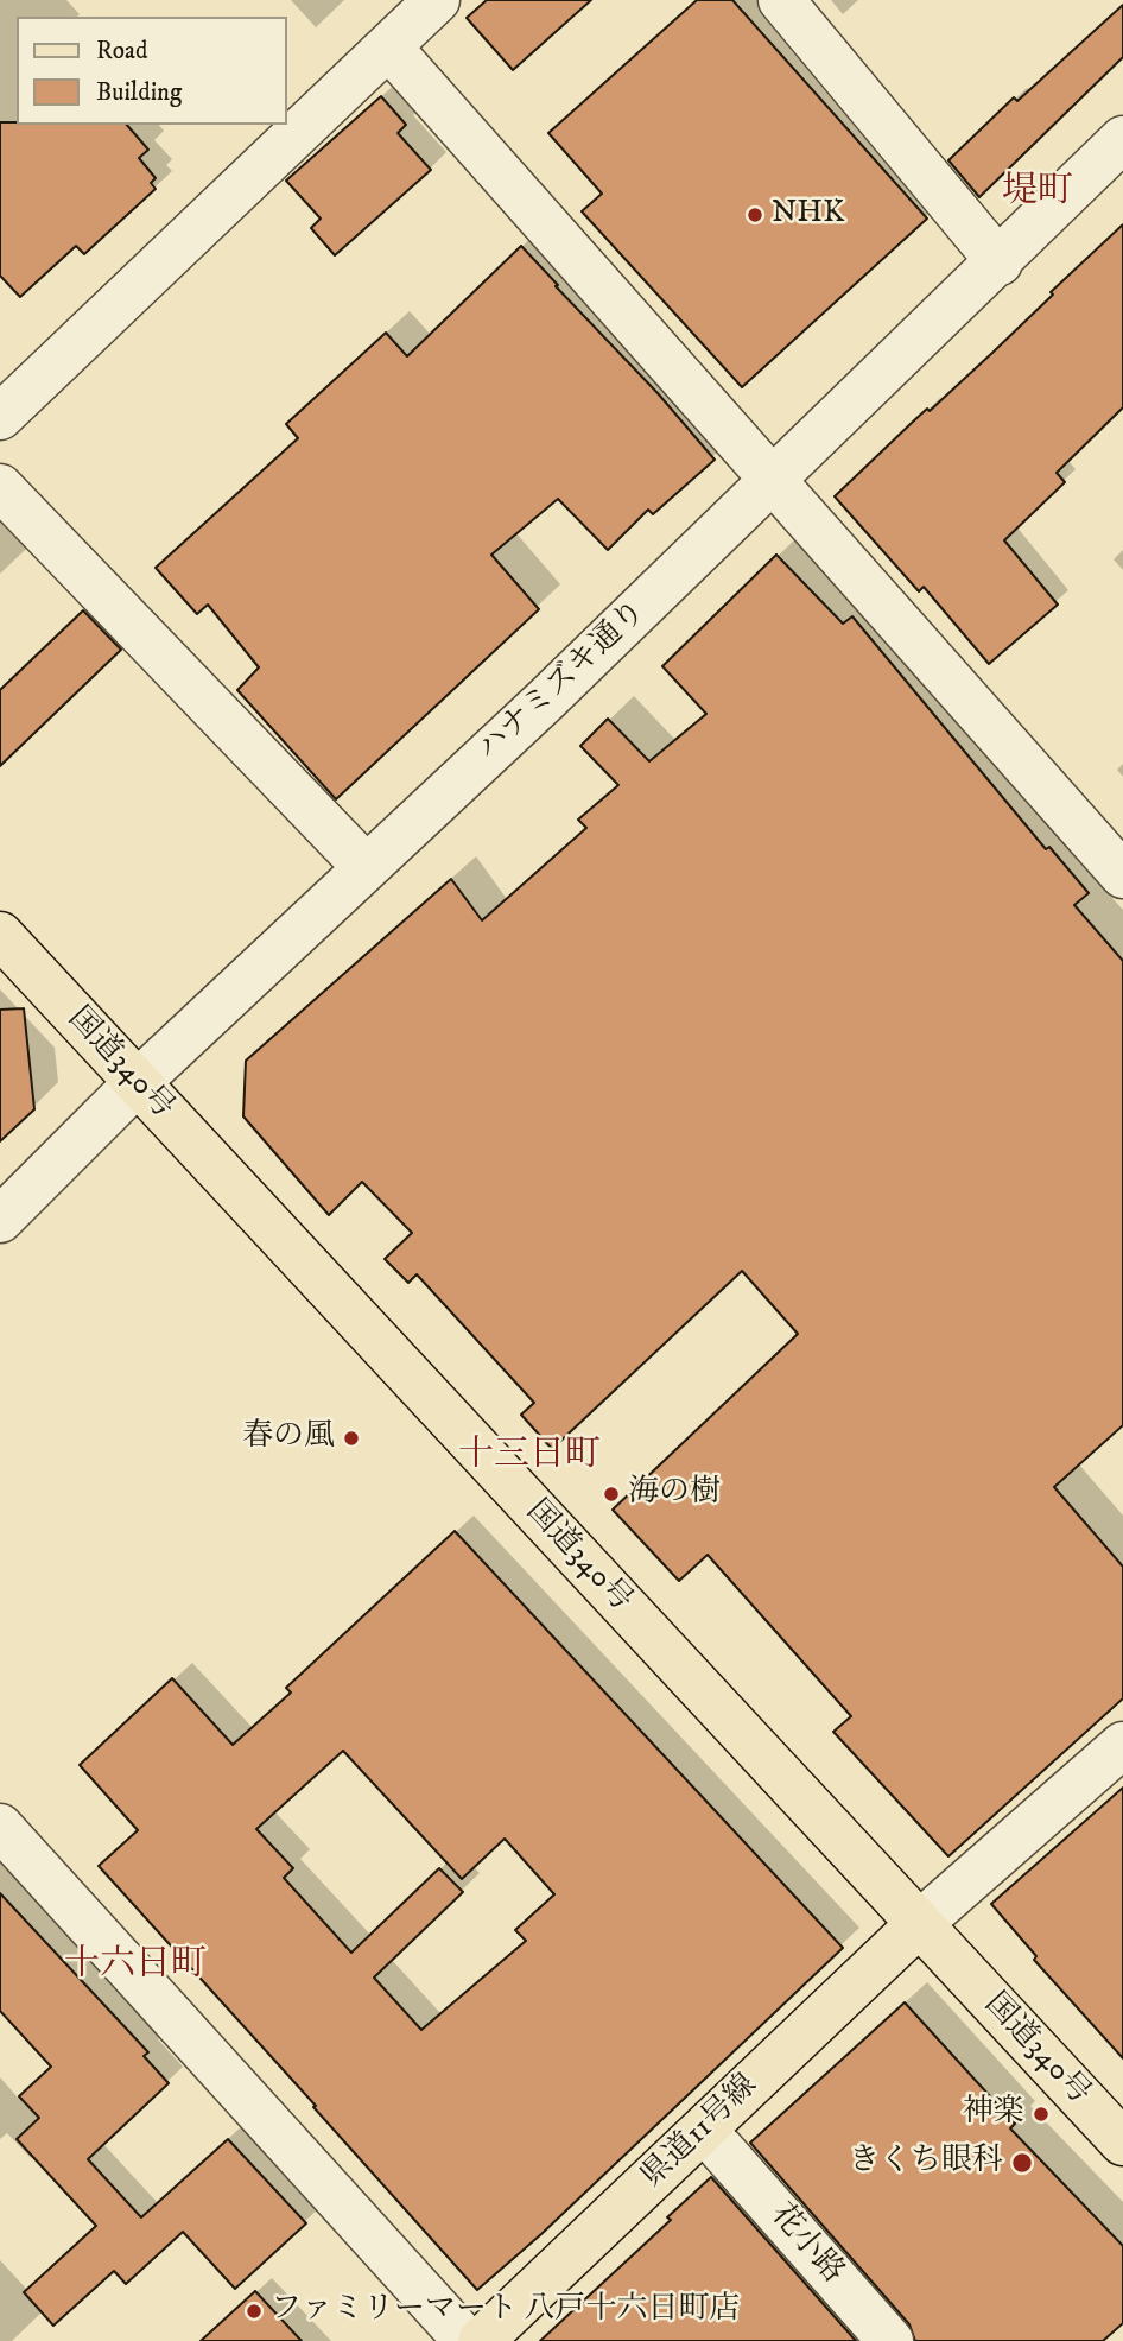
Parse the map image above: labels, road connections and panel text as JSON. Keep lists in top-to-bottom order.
{
  "streets": {
    "main road": ["国道340号", "県道11号線"],
    "street": ["ハナミズキ通り", "花小路"]
  },
  "crossings": [
    ["ハナミズキ通り", "国道340号"],
    ["国道340号", "県道11号線"]
  ],
  "districts": ["堤町", "十三日町", "十六日町"],
  "places": [
    "NHK",
    "春の風",
    "海の樹",
    "神楽",
    "きくち眼科",
    "ファミリーマート 八戸十六日町店"
  ],
  "legend": ["Road", "Building"]
}
